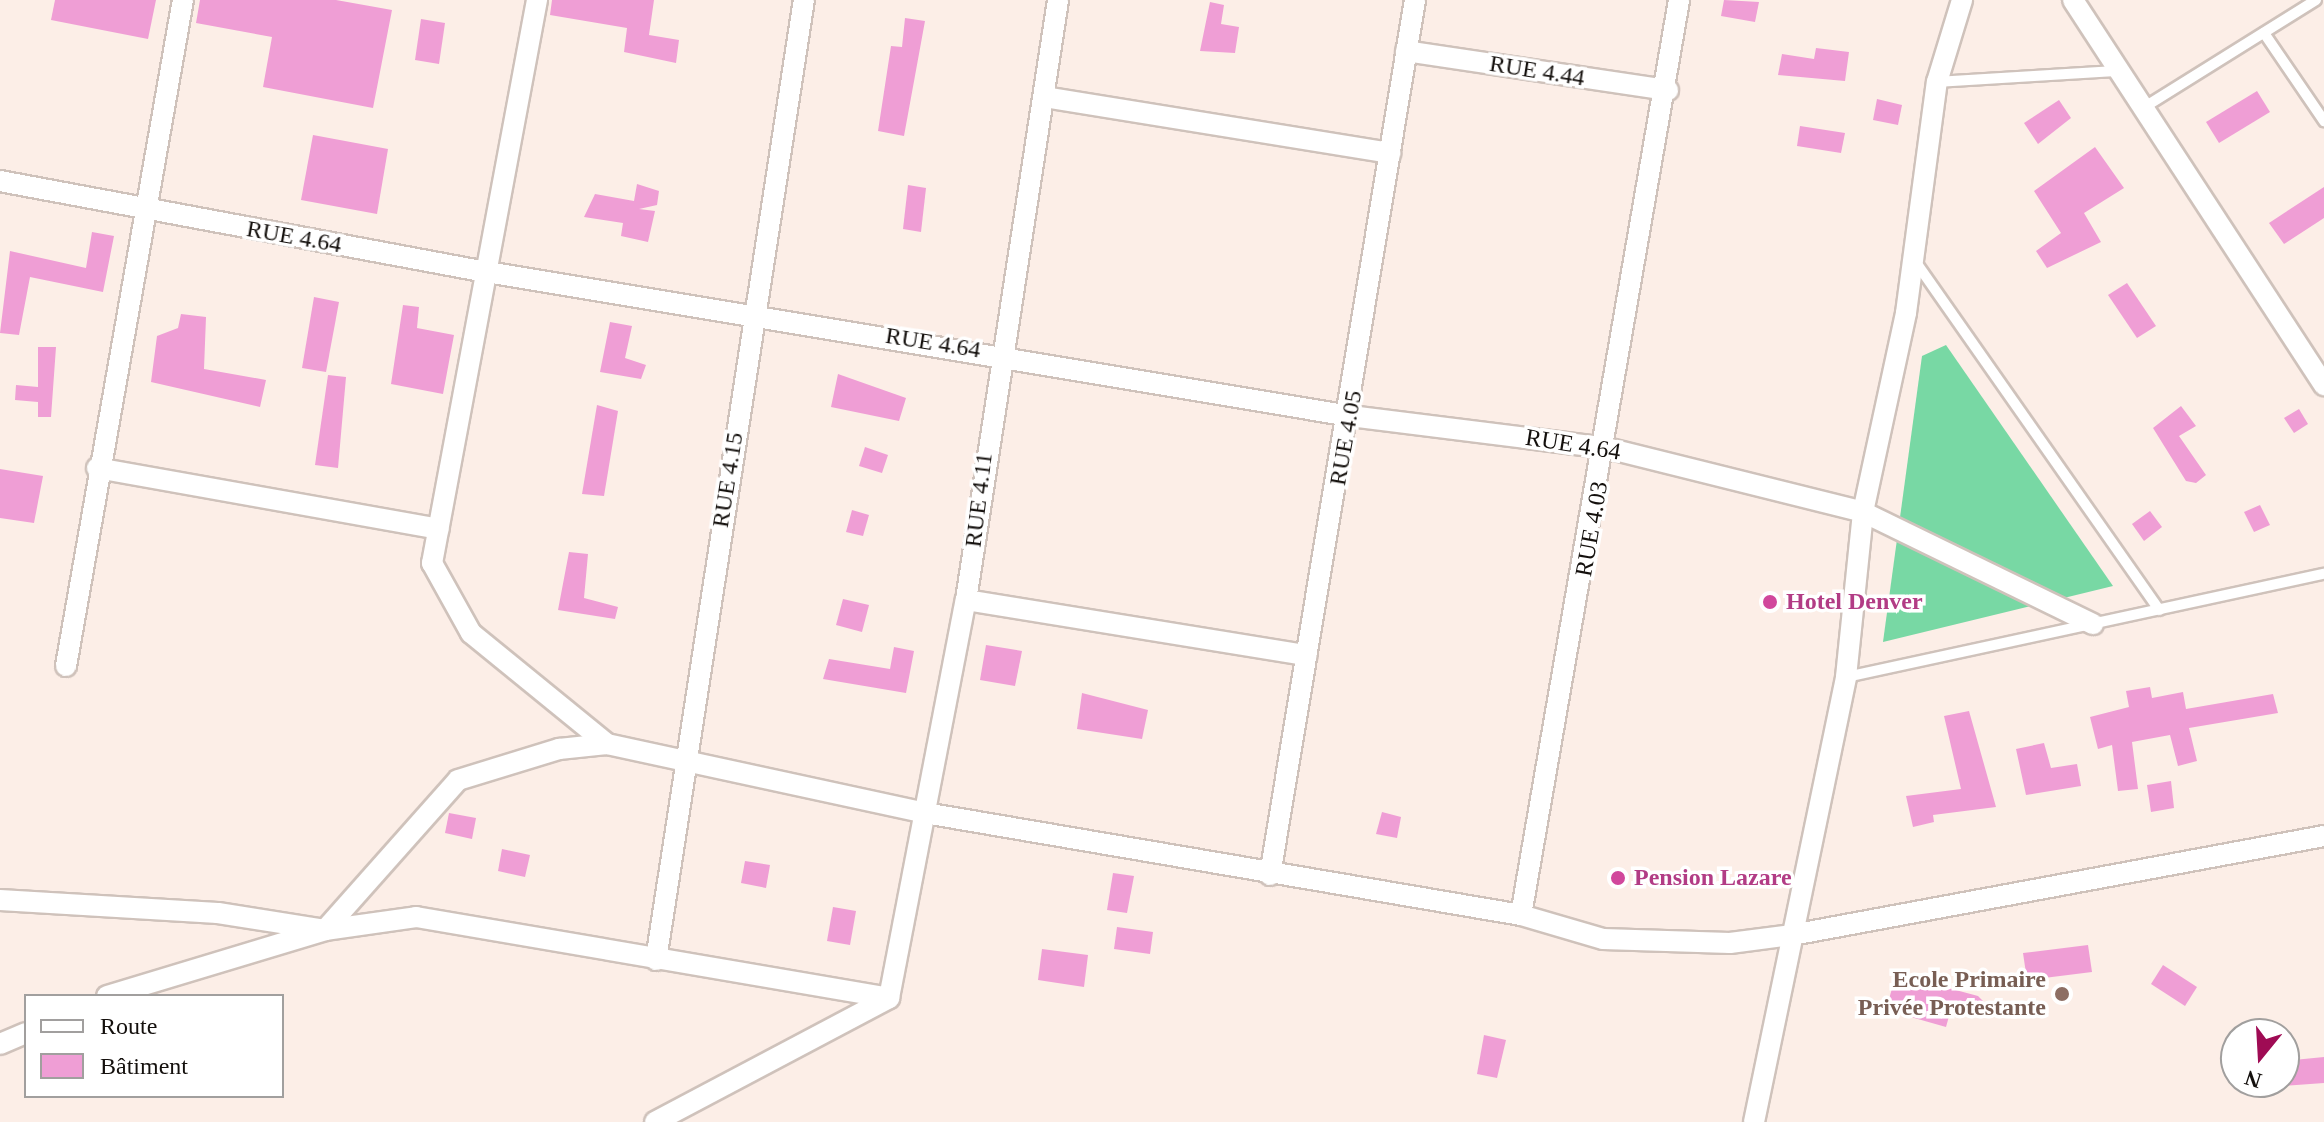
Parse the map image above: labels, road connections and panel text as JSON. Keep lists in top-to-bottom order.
{
  "streets": {
    "street": [
      "RUE 4.44",
      "RUE 4.64",
      "RUE 4.05",
      "RUE 4.15",
      "RUE 4.11",
      "RUE 4.03"
    ]
  },
  "crossings": [
    ["RUE 4.44", "RUE 4.05"],
    ["RUE 4.44", "RUE 4.03"],
    ["RUE 4.64", "RUE 4.05"],
    ["RUE 4.64", "RUE 4.15"],
    ["RUE 4.64", "RUE 4.11"],
    ["RUE 4.64", "RUE 4.03"]
  ],
  "places": ["Hotel Denver", "Pension Lazare", "Ecole Primaire Privée Protestante"],
  "legend": ["Route", "Bâtiment"],
  "north": "bottom"
}
